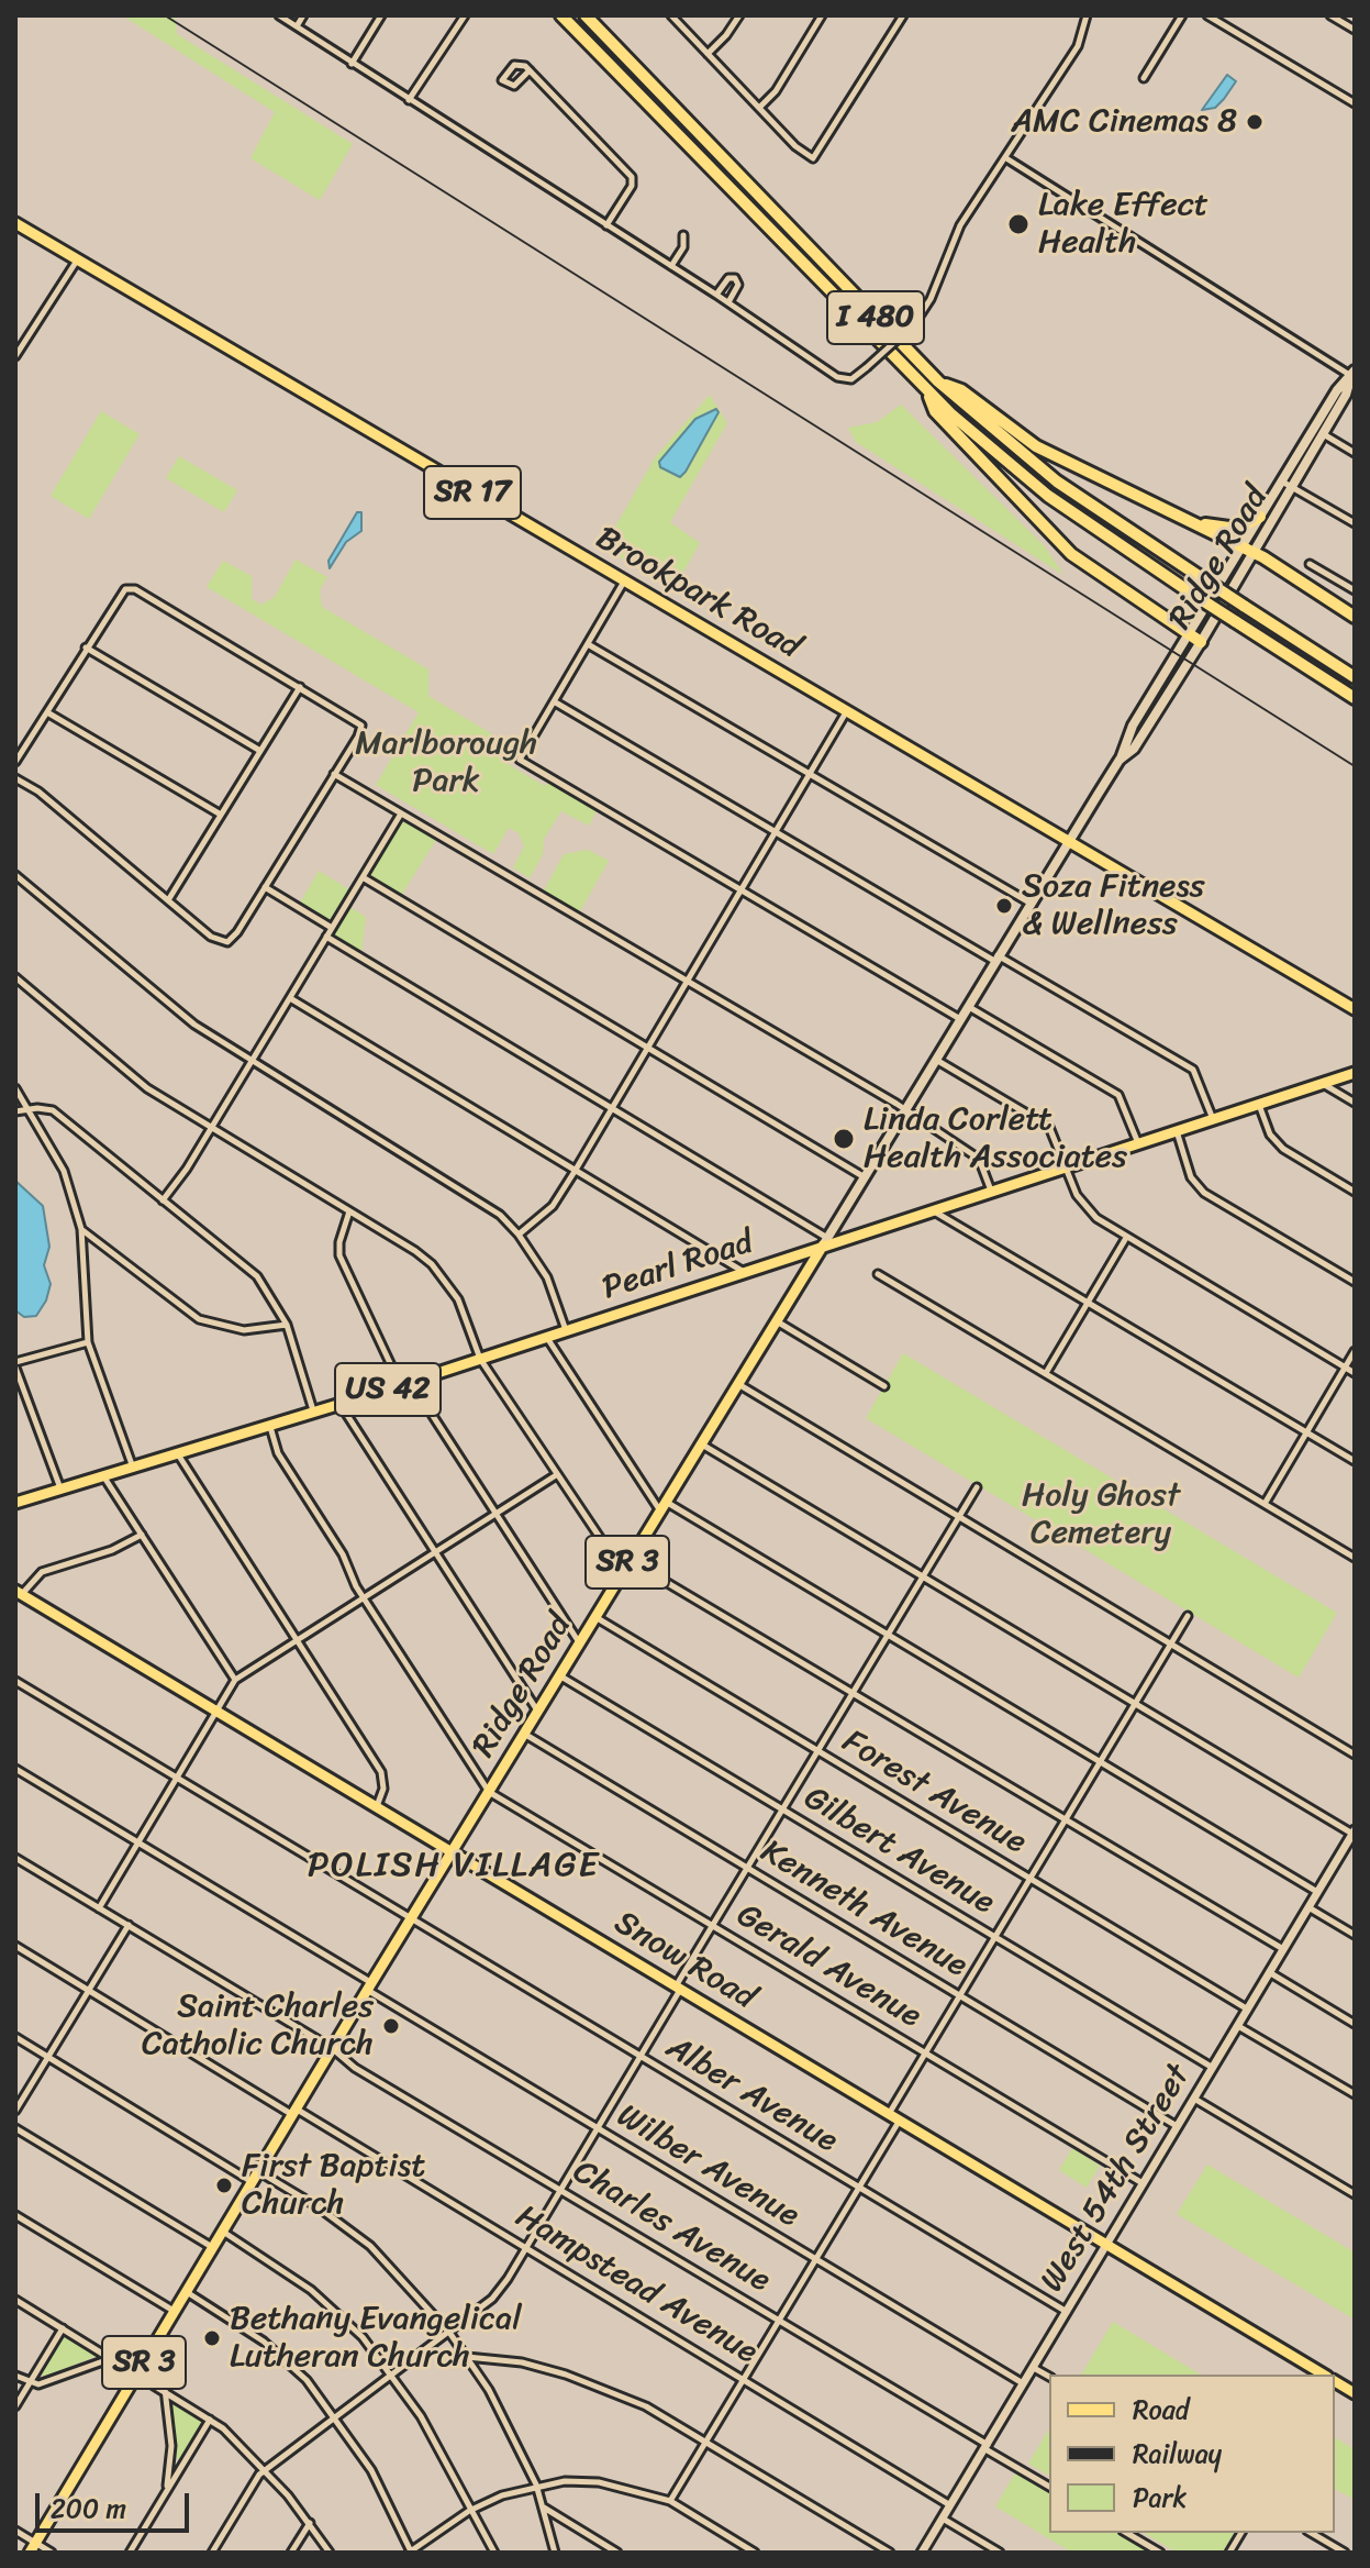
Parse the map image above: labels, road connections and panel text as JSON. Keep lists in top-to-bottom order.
{
  "streets": {
    "highway": ["I 480"],
    "main road": [
      "SR 17",
      "Ridge Road",
      "Brookpark Road",
      "Pearl Road",
      "US 42",
      "SR 3",
      "Snow Road"
    ],
    "street": [
      "Forest Avenue",
      "Gilbert Avenue",
      "Kenneth Avenue",
      "Gerald Avenue",
      "Alber Avenue",
      "Wilber Avenue",
      "West 54th Street",
      "Charles Avenue",
      "Hampstead Avenue"
    ]
  },
  "crossings": [
    ["Ridge Road", "Brookpark Road"],
    ["Ridge Road", "Pearl Road"],
    ["Ridge Road", "Forest Avenue"],
    ["Ridge Road", "Gilbert Avenue"],
    ["Ridge Road", "Kenneth Avenue"],
    ["Ridge Road", "Snow Road"],
    ["Ridge Road", "Gerald Avenue"],
    ["Ridge Road", "Alber Avenue"],
    ["Ridge Road", "Wilber Avenue"],
    ["Ridge Road", "Charles Avenue"],
    ["Ridge Road", "Hampstead Avenue"],
    ["Forest Avenue", "West 54th Street"],
    ["Gilbert Avenue", "West 54th Street"],
    ["Kenneth Avenue", "West 54th Street"],
    ["Snow Road", "West 54th Street"],
    ["Gerald Avenue", "West 54th Street"],
    ["Alber Avenue", "West 54th Street"],
    ["Wilber Avenue", "West 54th Street"],
    ["West 54th Street", "Charles Avenue"],
    ["West 54th Street", "Hampstead Avenue"]
  ],
  "districts": ["POLISH VILLAGE"],
  "parks": ["Marlborough Park", "Holy Ghost Cemetery"],
  "places": [
    "AMC Cinemas 8",
    "Lake Effect Health",
    "Soza Fitness & Wellness",
    "Linda Corlett Health Associates",
    "Saint Charles Catholic Church",
    "First Baptist Church",
    "Bethany Evangelical Lutheran Church"
  ],
  "legend": ["Road", "Railway", "Park"],
  "scale_bar": "200 m"
}
